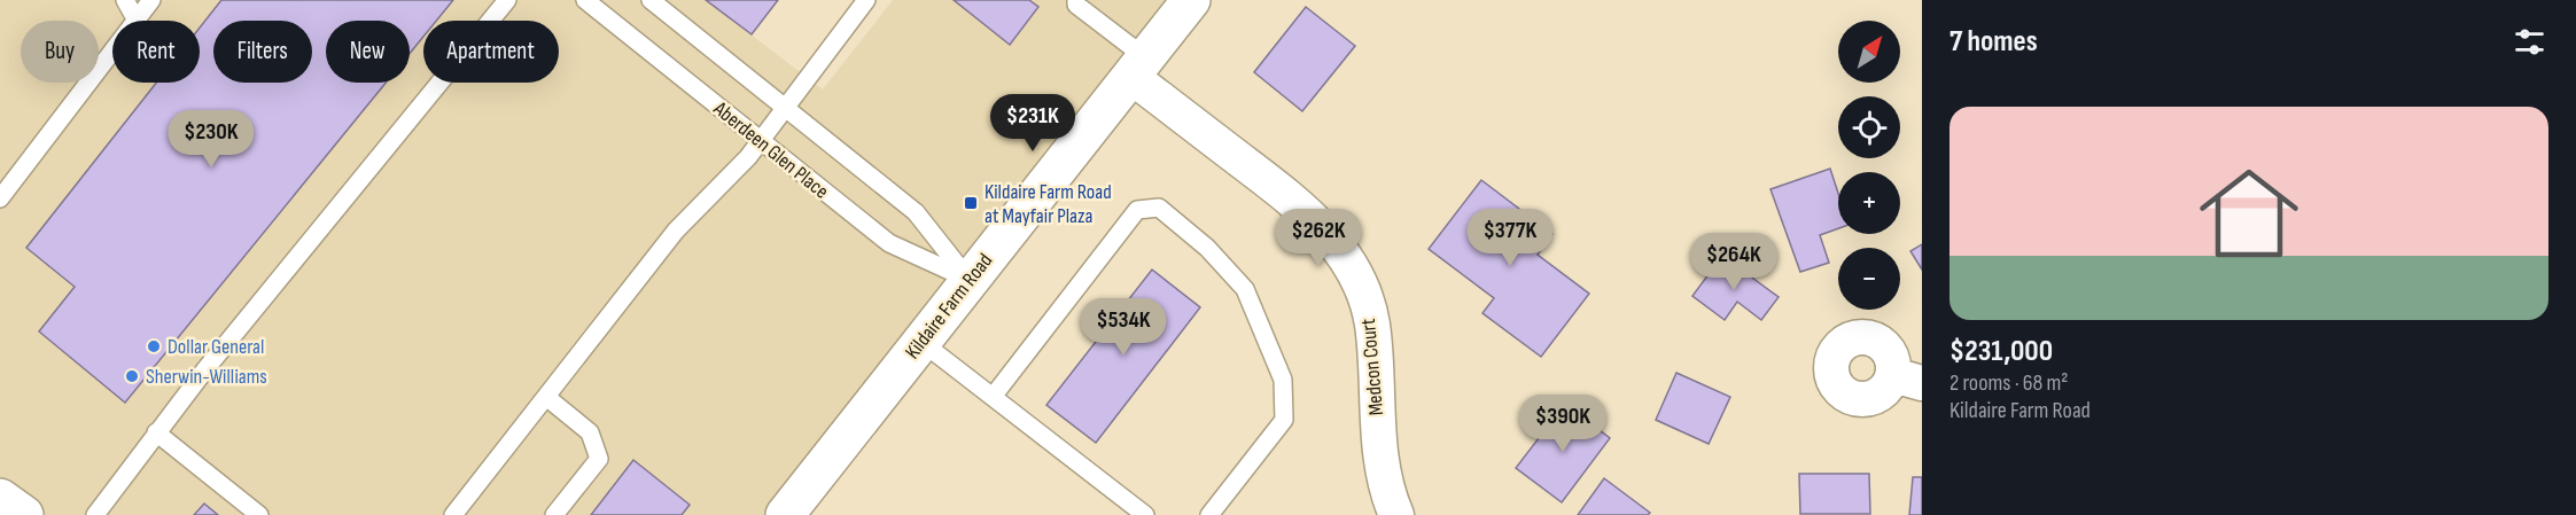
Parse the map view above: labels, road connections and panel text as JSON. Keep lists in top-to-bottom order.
{
  "streets": {
    "main road": ["Kildaire Farm Road"],
    "street": ["Medcon Court"],
    "lane": ["Aberdeen Glen Place"]
  },
  "crossings": [
    ["Aberdeen Glen Place", "Kildaire Farm Road"],
    ["Kildaire Farm Road", "Medcon Court"]
  ],
  "places": {
    "transit": ["Kildaire Farm Road at Mayfair Plaza"],
    "other": ["Dollar General", "Sherwin-Williams"]
  },
  "north": "top right",
  "page": {
    "heading": "7 homes",
    "map_buttons": ["+", "−"],
    "chip": [
      "Buy",
      "Rent",
      "Filters",
      "New",
      "Apartment"
    ],
    "list": [
      {
        "name": "$231,000",
        "note": "2 rooms · 68 m² · Kildaire Farm Road"
      }
    ],
    "price": [
      "$231K",
      "$230K",
      "$262K",
      "$377K",
      "$264K",
      "$534K",
      "$390K"
    ]
  }
}
